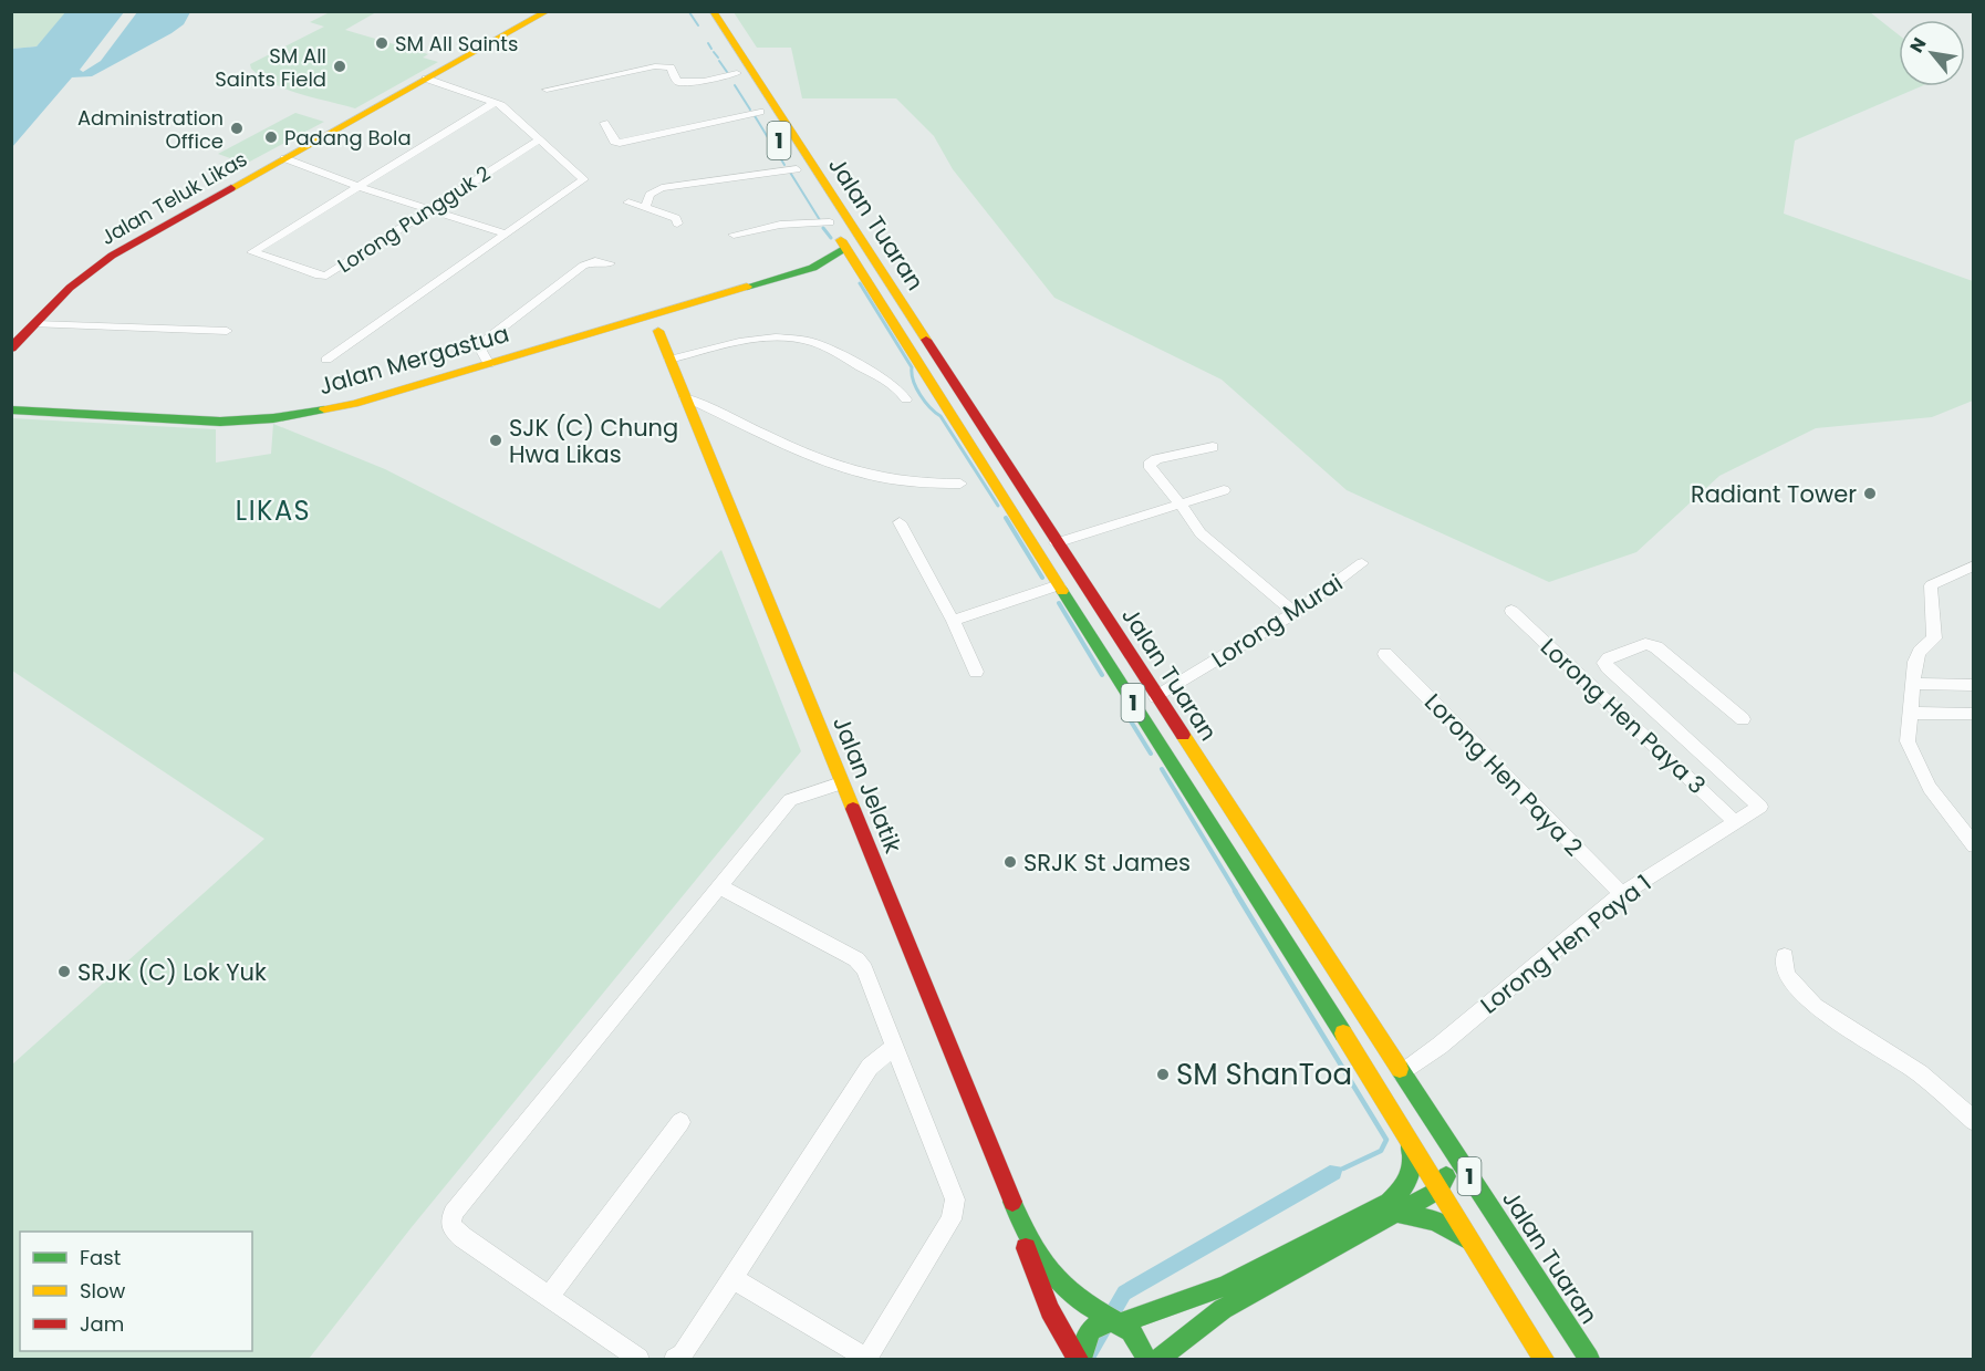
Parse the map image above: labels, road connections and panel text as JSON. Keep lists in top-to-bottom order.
{
  "streets": {
    "main road": [
      "1",
      "Jalan Teluk Likas",
      "Jalan Tuaran",
      "Jalan Mergastua",
      "Jalan Jelatik"
    ],
    "street": [
      "Lorong Pungguk 2",
      "Lorong Murai",
      "Lorong Hen Paya 3",
      "Lorong Hen Paya 2",
      "Lorong Hen Paya 1"
    ]
  },
  "crossings": [
    ["Jalan Tuaran", "Jalan Mergastua"],
    ["Jalan Tuaran", "Lorong Murai"],
    ["Jalan Tuaran", "Lorong Hen Paya 1"],
    ["Jalan Mergastua", "Jalan Jelatik"],
    ["Lorong Hen Paya 3", "Lorong Hen Paya 1"],
    ["Lorong Hen Paya 2", "Lorong Hen Paya 1"]
  ],
  "districts": ["LIKAS"],
  "places": [
    "SM All Saints",
    "SM All Saints Field",
    "Administration Office",
    "Padang Bola",
    "SJK (C) Chung Hwa Likas",
    "Radiant Tower",
    "SRJK St James",
    "SRJK (C) Lok Yuk",
    "SM ShanToa"
  ],
  "legend": ["Fast", "Slow", "Jam"],
  "north": "top left"
}
